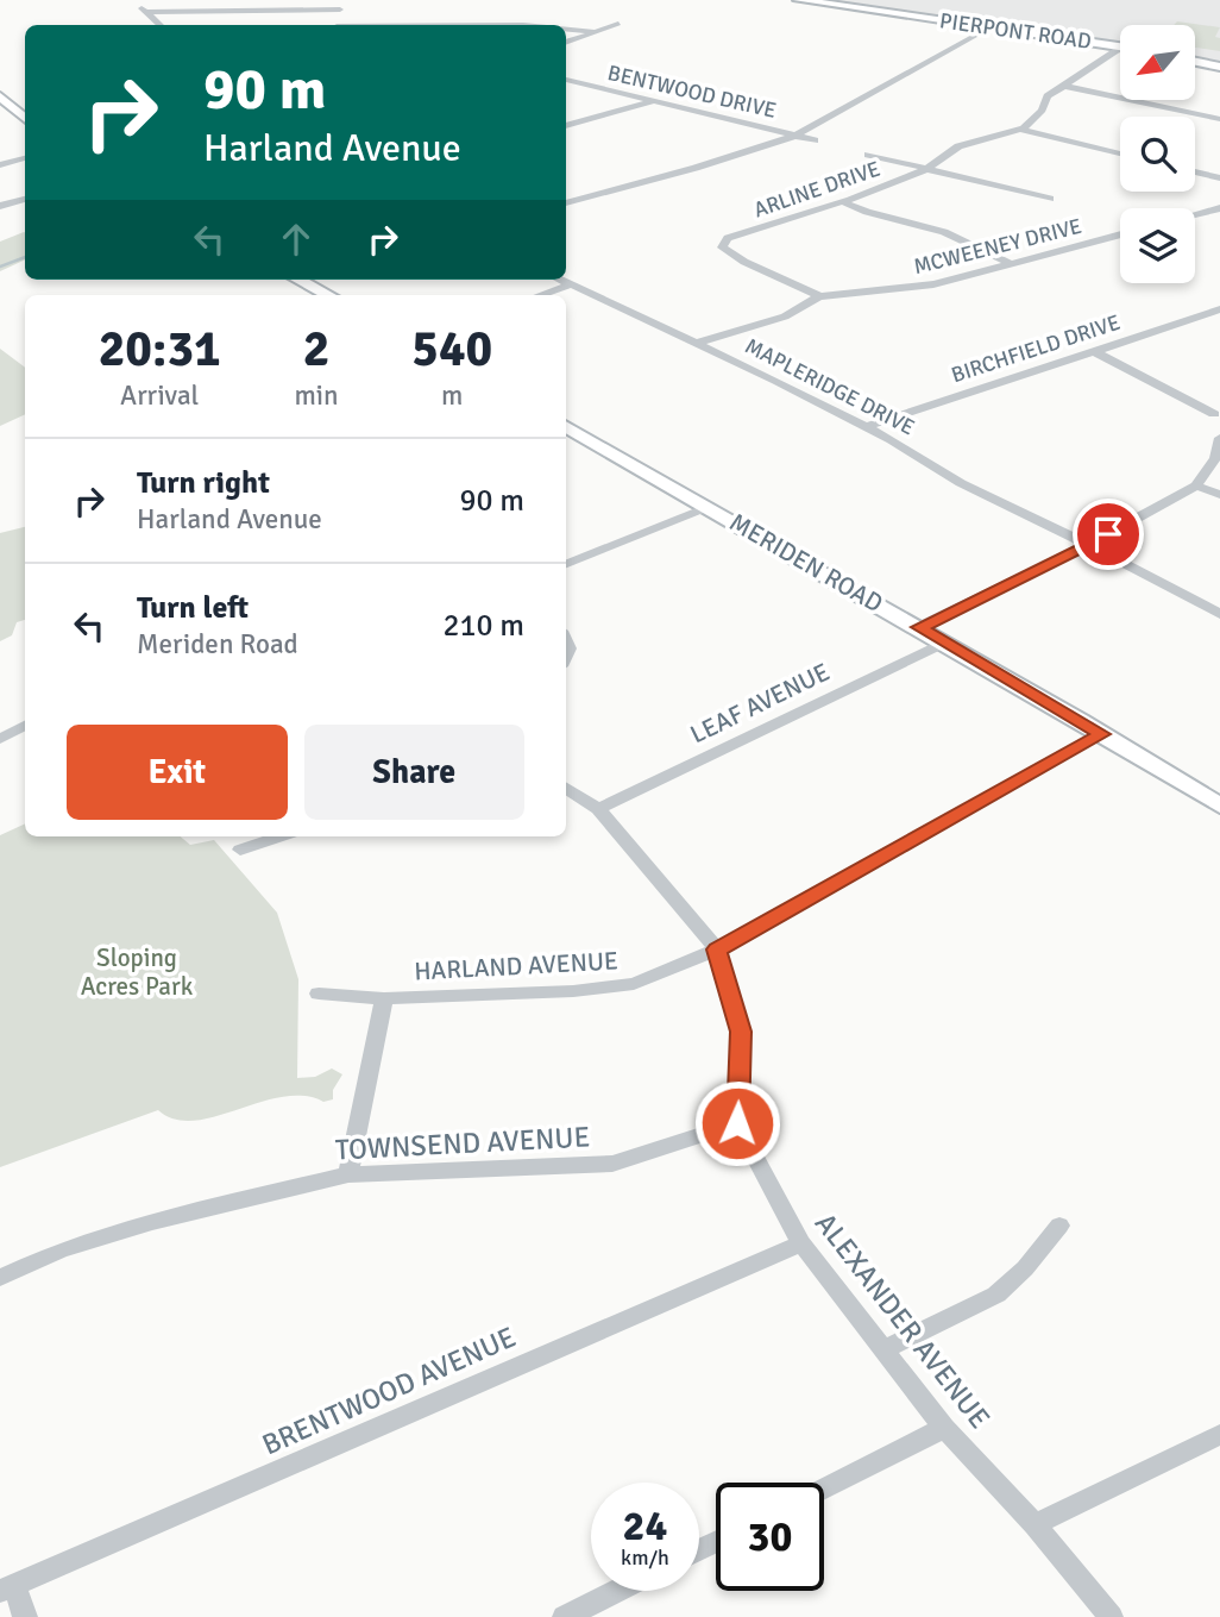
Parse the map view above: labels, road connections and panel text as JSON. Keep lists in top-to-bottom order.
{
  "streets": {
    "main road": ["PIERPONT ROAD", "MERIDEN ROAD"],
    "street": [
      "BENTWOOD DRIVE",
      "ARLINE DRIVE",
      "MCWEENEY DRIVE",
      "BIRCHFIELD DRIVE",
      "MAPLERIDGE DRIVE",
      "LEAF AVENUE",
      "HARLAND AVENUE",
      "TOWNSEND AVENUE",
      "ALEXANDER AVENUE",
      "BRENTWOOD AVENUE"
    ]
  },
  "crossings": [
    ["ARLINE DRIVE", "MCWEENEY DRIVE"],
    ["BIRCHFIELD DRIVE", "MAPLERIDGE DRIVE"],
    ["MERIDEN ROAD", "LEAF AVENUE"],
    ["MERIDEN ROAD", "HARLAND AVENUE"],
    ["TOWNSEND AVENUE", "ALEXANDER AVENUE"],
    ["ALEXANDER AVENUE", "BRENTWOOD AVENUE"]
  ],
  "parks": ["Sloping Acres Park"],
  "north": "bottom left",
  "page": {
    "turn": ["90 m", "Harland Avenue"],
    "eta": [
      "20:31",
      "Arrival",
      "2",
      "min",
      "540",
      "m"
    ],
    "list": [
      {
        "name": "Turn right",
        "note": "Harland Avenue",
        "value": "90 m"
      },
      {
        "name": "Turn left",
        "note": "Meriden Road",
        "value": "210 m"
      }
    ],
    "buttons": ["Exit", "Share"],
    "speed": "24 km/h",
    "limit": "30"
  }
}
